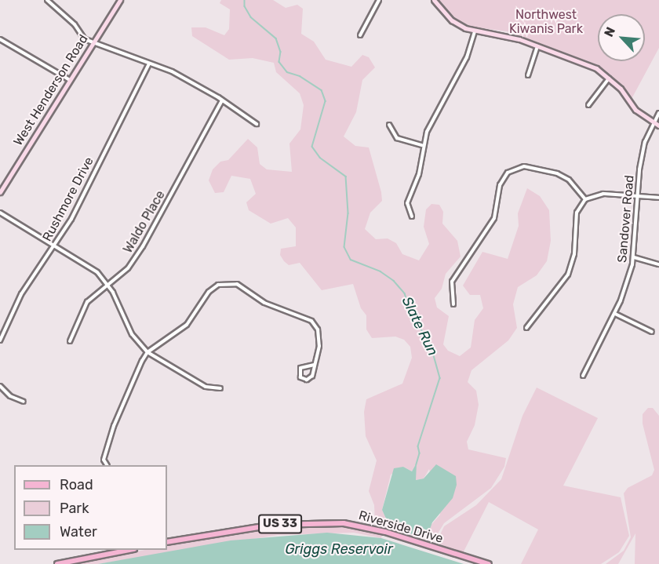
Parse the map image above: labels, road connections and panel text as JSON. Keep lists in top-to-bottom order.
{
  "streets": {
    "main road": ["US 33", "Riverside Drive"],
    "street": [
      "West Henderson Road",
      "Rushmore Drive",
      "Sandover Road",
      "Waldo Place"
    ]
  },
  "water": ["Slate Run", "Griggs Reservoir"],
  "parks": ["Northwest Kiwanis Park"],
  "legend": ["Road", "Park", "Water"],
  "north": "top left"
}
